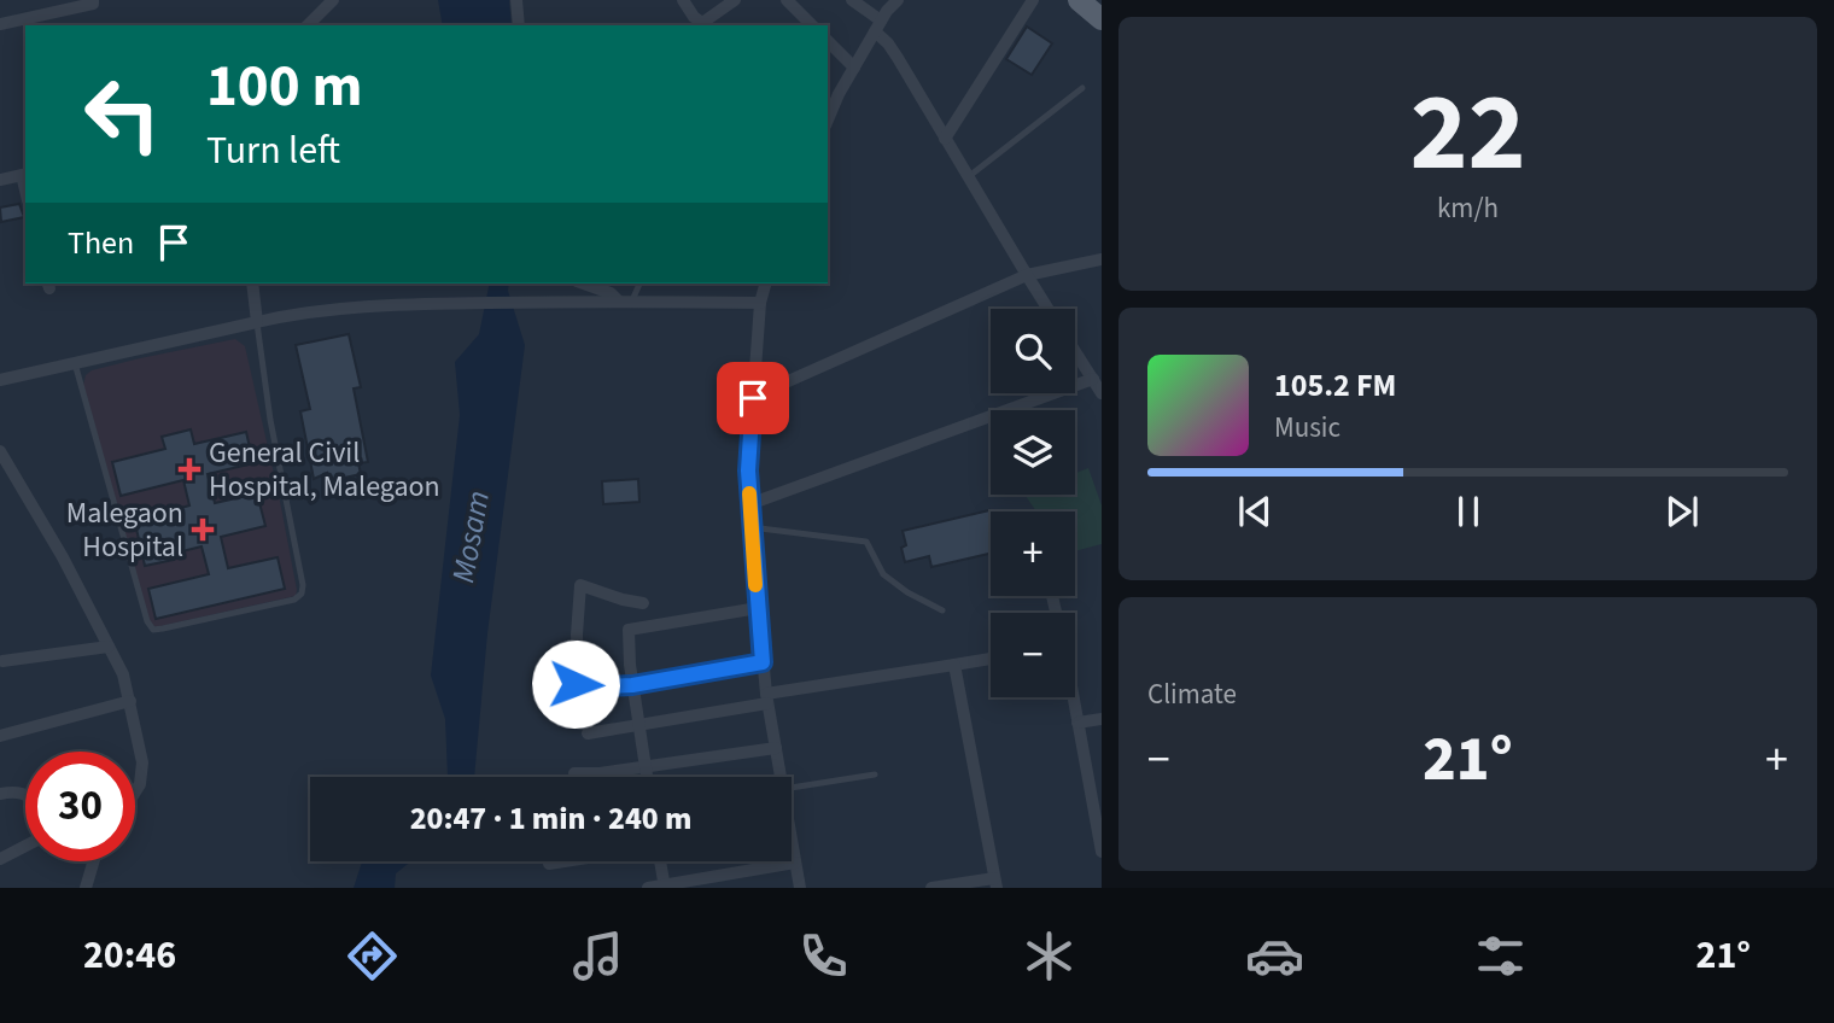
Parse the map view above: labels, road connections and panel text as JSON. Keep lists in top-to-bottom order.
{
  "water": ["Mosam"],
  "places": {
    "health": ["General Civil Hospital, Malegaon", "Malegaon Hospital"]
  },
  "page": {
    "tile": [
      ["22", "km/h"],
      "Climate"
    ],
    "turn": ["100 m", "Turn left"],
    "then": "Then",
    "map_buttons": ["+", "−"],
    "song": ["105.2 FM", "Music"],
    "heat": ["−", "21°", "+"],
    "limit": "30",
    "trip": "20:47 · 1 min · 240 m",
    "tabs": ["20:46", "21°"]
  }
}
